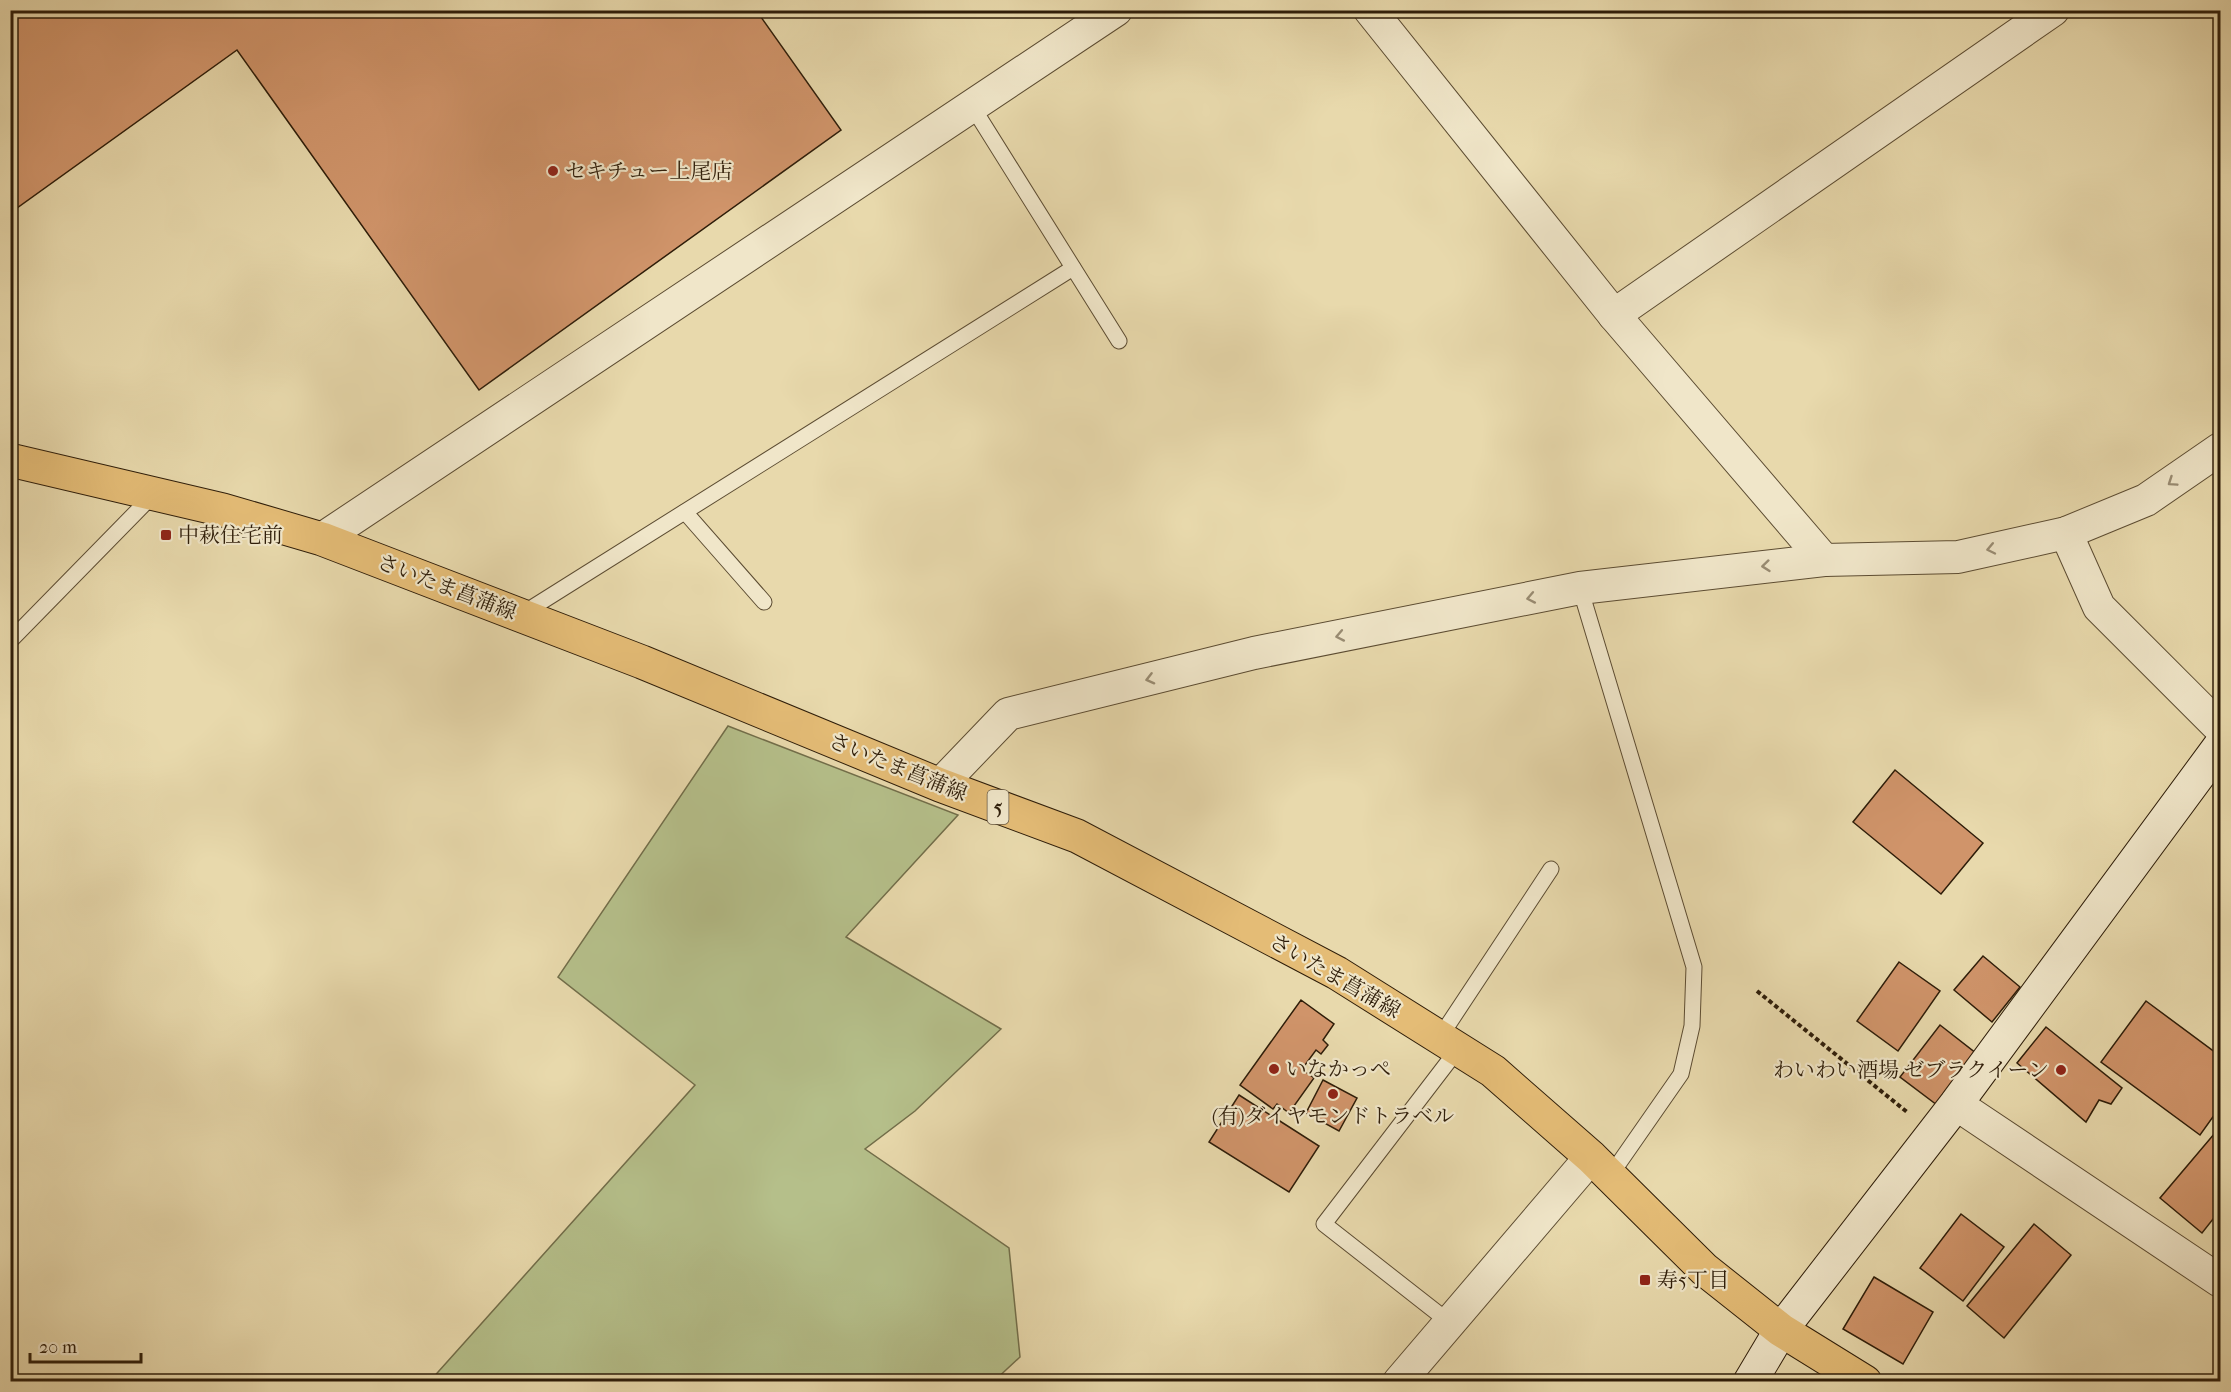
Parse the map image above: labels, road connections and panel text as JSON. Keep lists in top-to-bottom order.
{
  "streets": {
    "main road": ["さいたま菖蒲線", "5"]
  },
  "places": {
    "other": [
      "セキチュー上尾店",
      "いなかっぺ",
      "わいわい酒場 ゼブラクイーン",
      "(有)ダイヤモンドトラベル"
    ],
    "transit": ["中萩住宅前", "寿5丁目"]
  },
  "scale_bar": "20 m"
}
